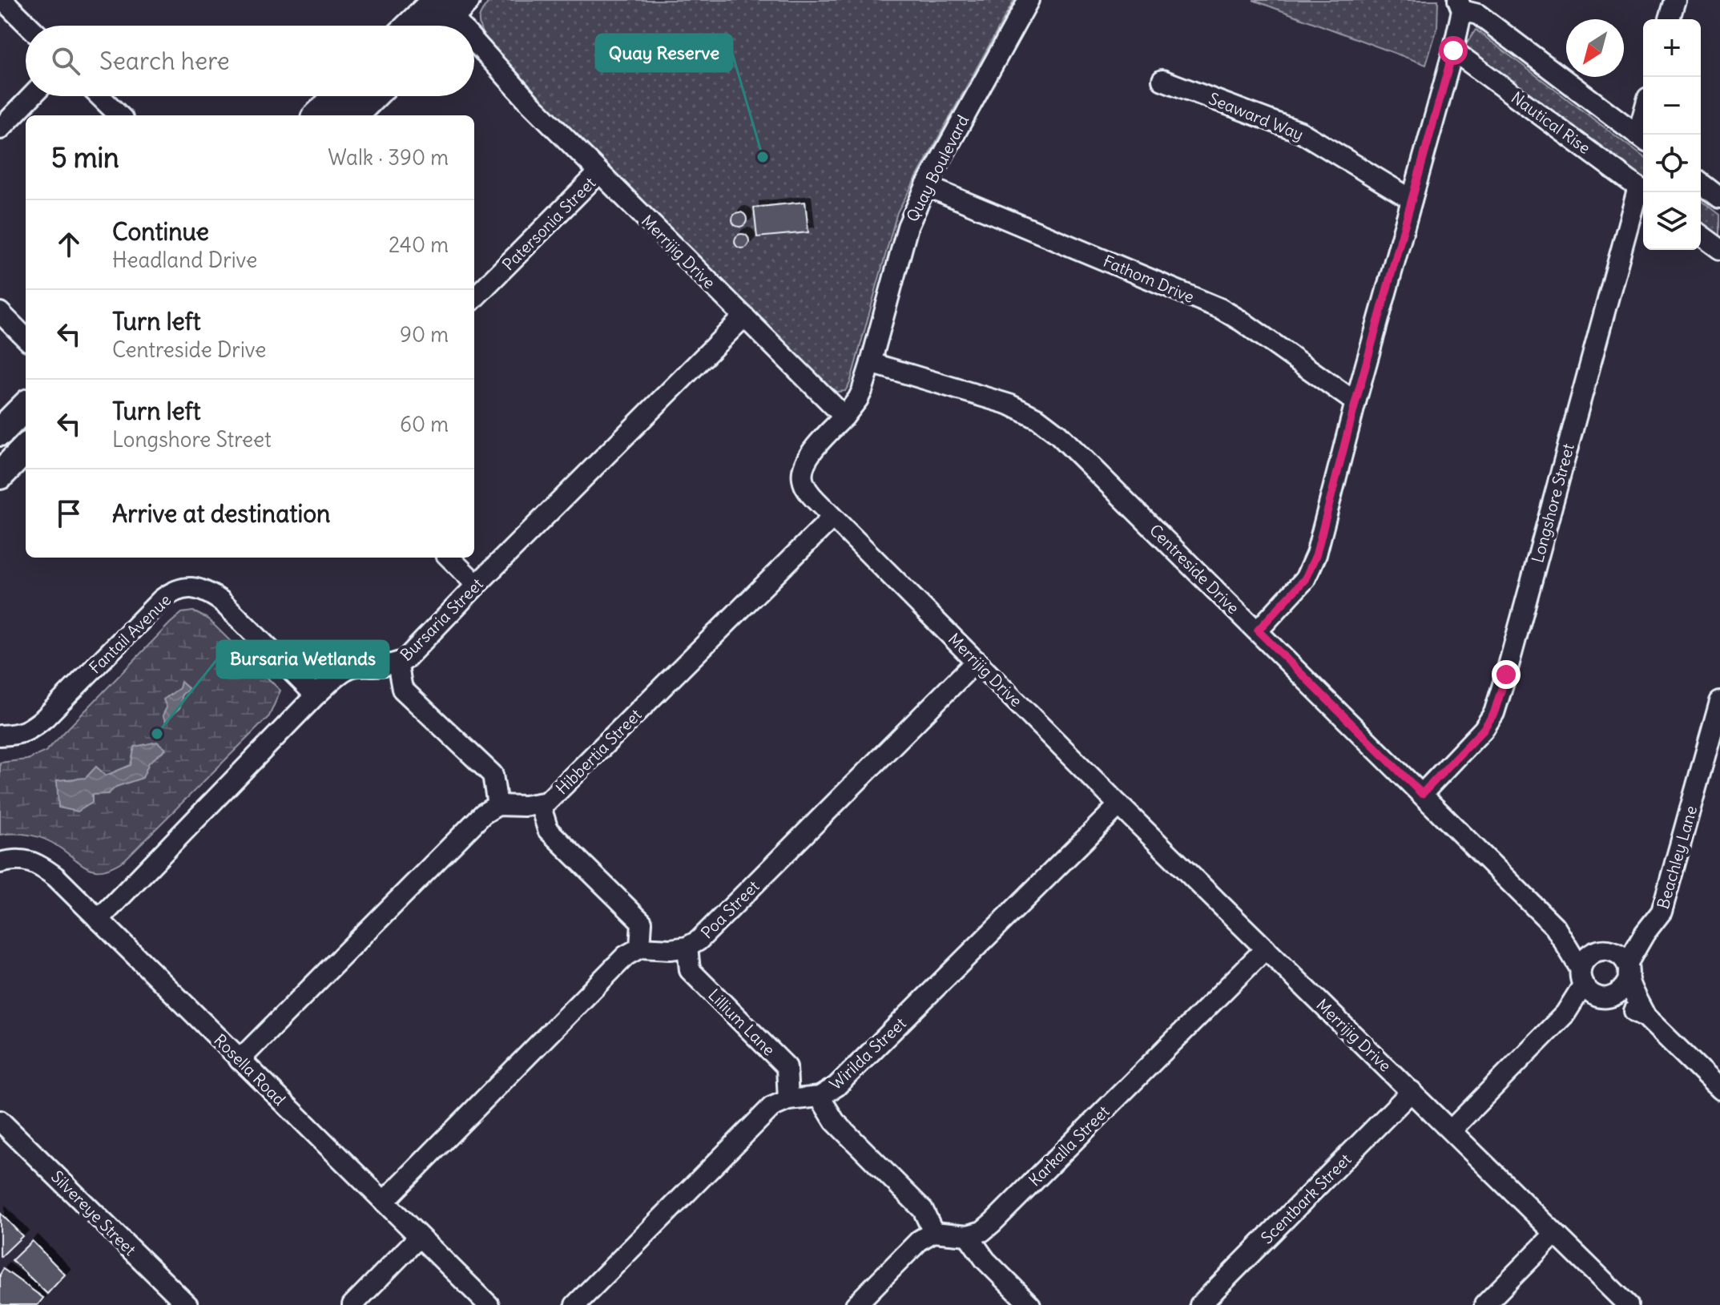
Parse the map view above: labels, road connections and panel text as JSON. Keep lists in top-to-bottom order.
{
  "streets": {
    "street": [
      "Seaward Way",
      "Nautical Rise",
      "Quay Boulevard",
      "Patersonia Street",
      "Merrijig Drive",
      "Fathom Drive",
      "Longshore Street",
      "Centreside Drive",
      "Bursaria Street",
      "Fantail Avenue",
      "Hibbertia Street",
      "Beachley Lane",
      "Poa Street",
      "Lillium Lane",
      "Wirilda Street",
      "Rosella Road",
      "Karkalla Street",
      "Scentbark Street",
      "Silvereye Street"
    ]
  },
  "crossings": [
    ["Nautical Rise", "Longshore Street"],
    ["Quay Boulevard", "Merrijig Drive"],
    ["Quay Boulevard", "Fathom Drive"],
    ["Quay Boulevard", "Centreside Drive"],
    ["Patersonia Street", "Merrijig Drive"],
    ["Merrijig Drive", "Bursaria Street"],
    ["Merrijig Drive", "Hibbertia Street"],
    ["Merrijig Drive", "Poa Street"],
    ["Merrijig Drive", "Wirilda Street"],
    ["Merrijig Drive", "Karkalla Street"],
    ["Merrijig Drive", "Scentbark Street"],
    ["Longshore Street", "Centreside Drive"],
    ["Centreside Drive", "Beachley Lane"],
    ["Bursaria Street", "Fantail Avenue"],
    ["Bursaria Street", "Rosella Road"],
    ["Poa Street", "Lillium Lane"],
    ["Lillium Lane", "Wirilda Street"]
  ],
  "places": ["Quay Reserve", "Bursaria Wetlands"],
  "north": "bottom left",
  "page": {
    "map_buttons": ["+", "−"],
    "search": "Search here",
    "heading": ["5 min", "Walk · 390 m"],
    "list": [
      ["Continue", "Headland Drive", "240 m"],
      ["Turn left", "Centreside Drive", "90 m"],
      ["Turn left", "Longshore Street", "60 m"],
      "Arrive at destination"
    ]
  }
}
